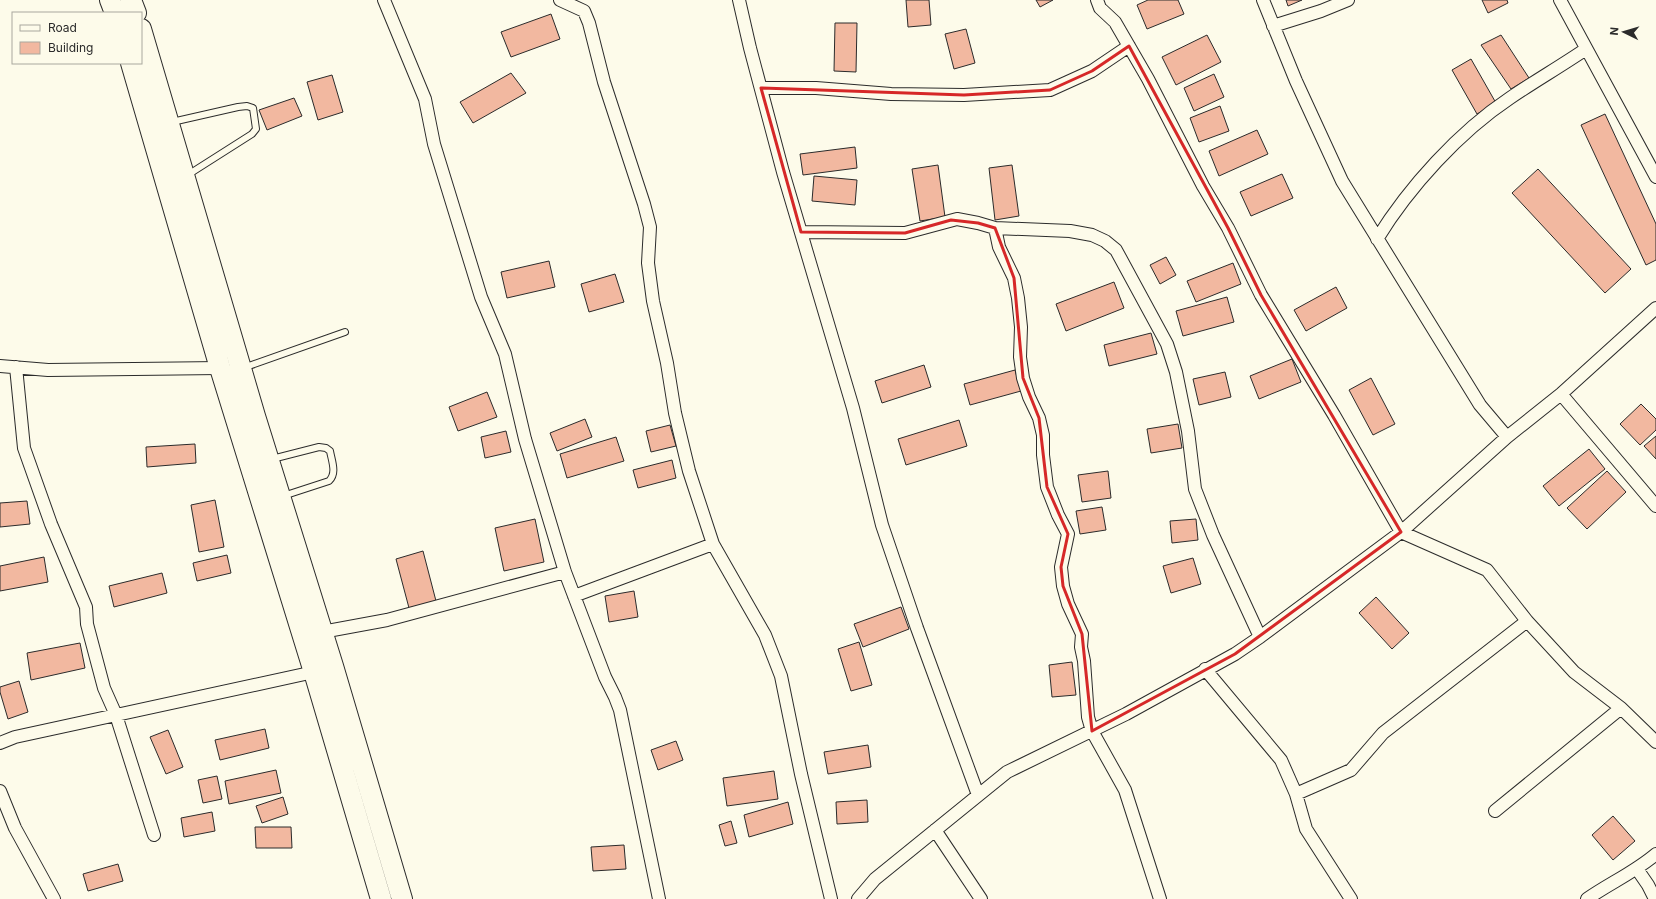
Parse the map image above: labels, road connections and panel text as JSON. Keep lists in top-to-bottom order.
{
  "legend": ["Road", "Building"],
  "north": "left"
}
